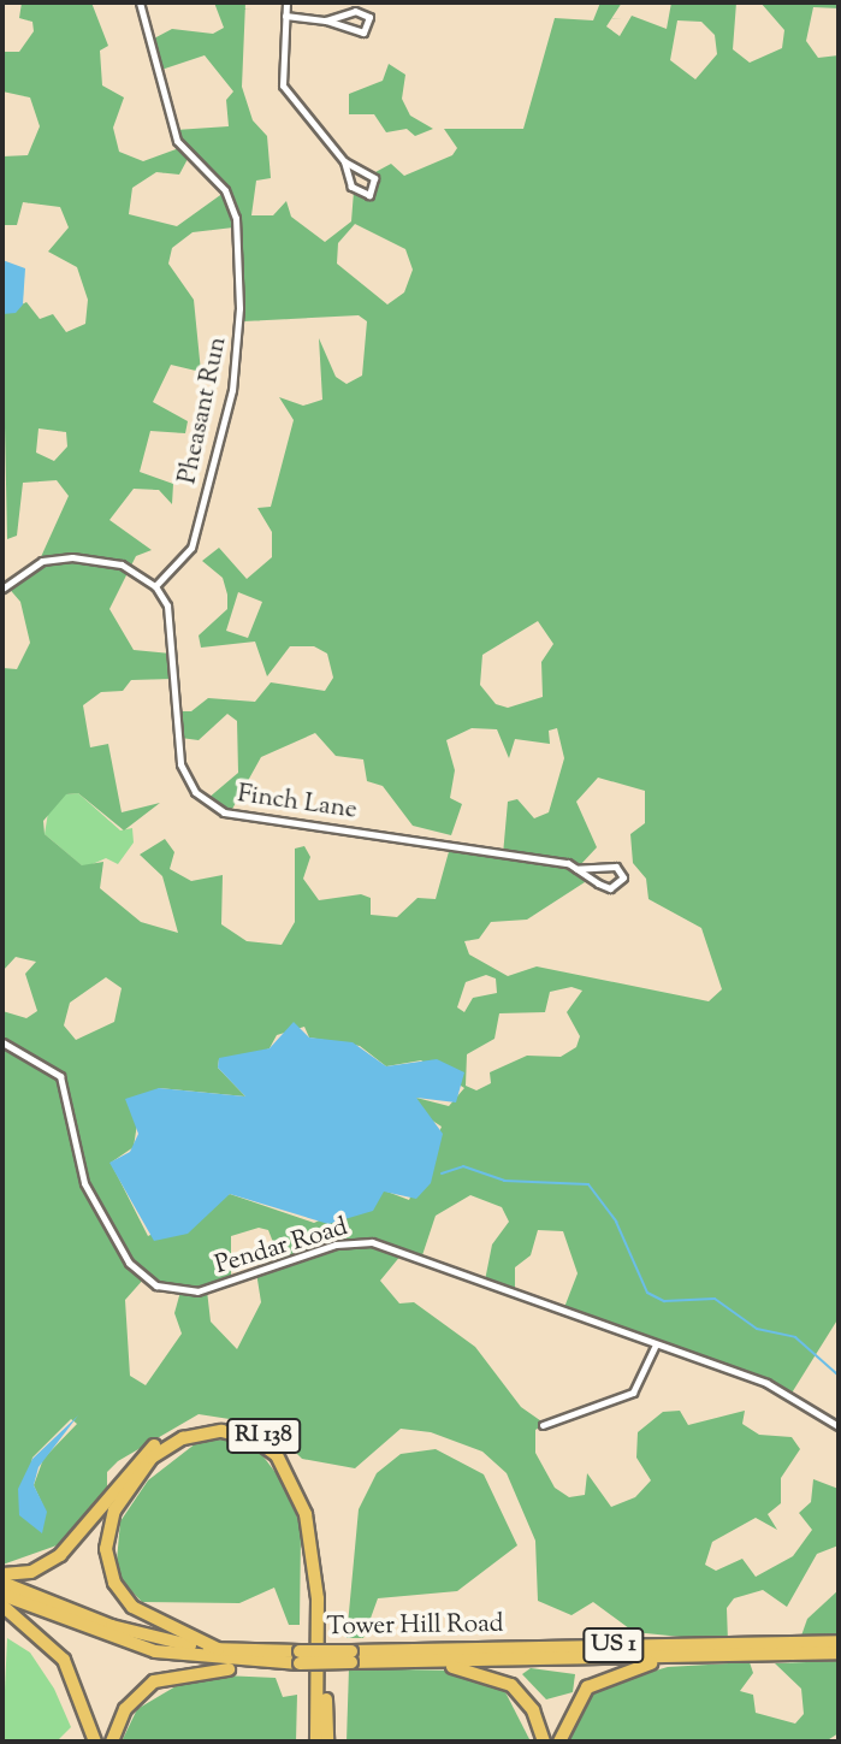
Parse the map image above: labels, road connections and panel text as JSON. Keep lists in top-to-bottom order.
{
  "streets": {
    "highway": ["RI 138", "Tower Hill Road", "US 1"],
    "street": ["Pheasant Run", "Finch Lane", "Pendar Road"]
  },
  "crossings": [
    ["Pheasant Run", "Finch Lane"]
  ]
}
